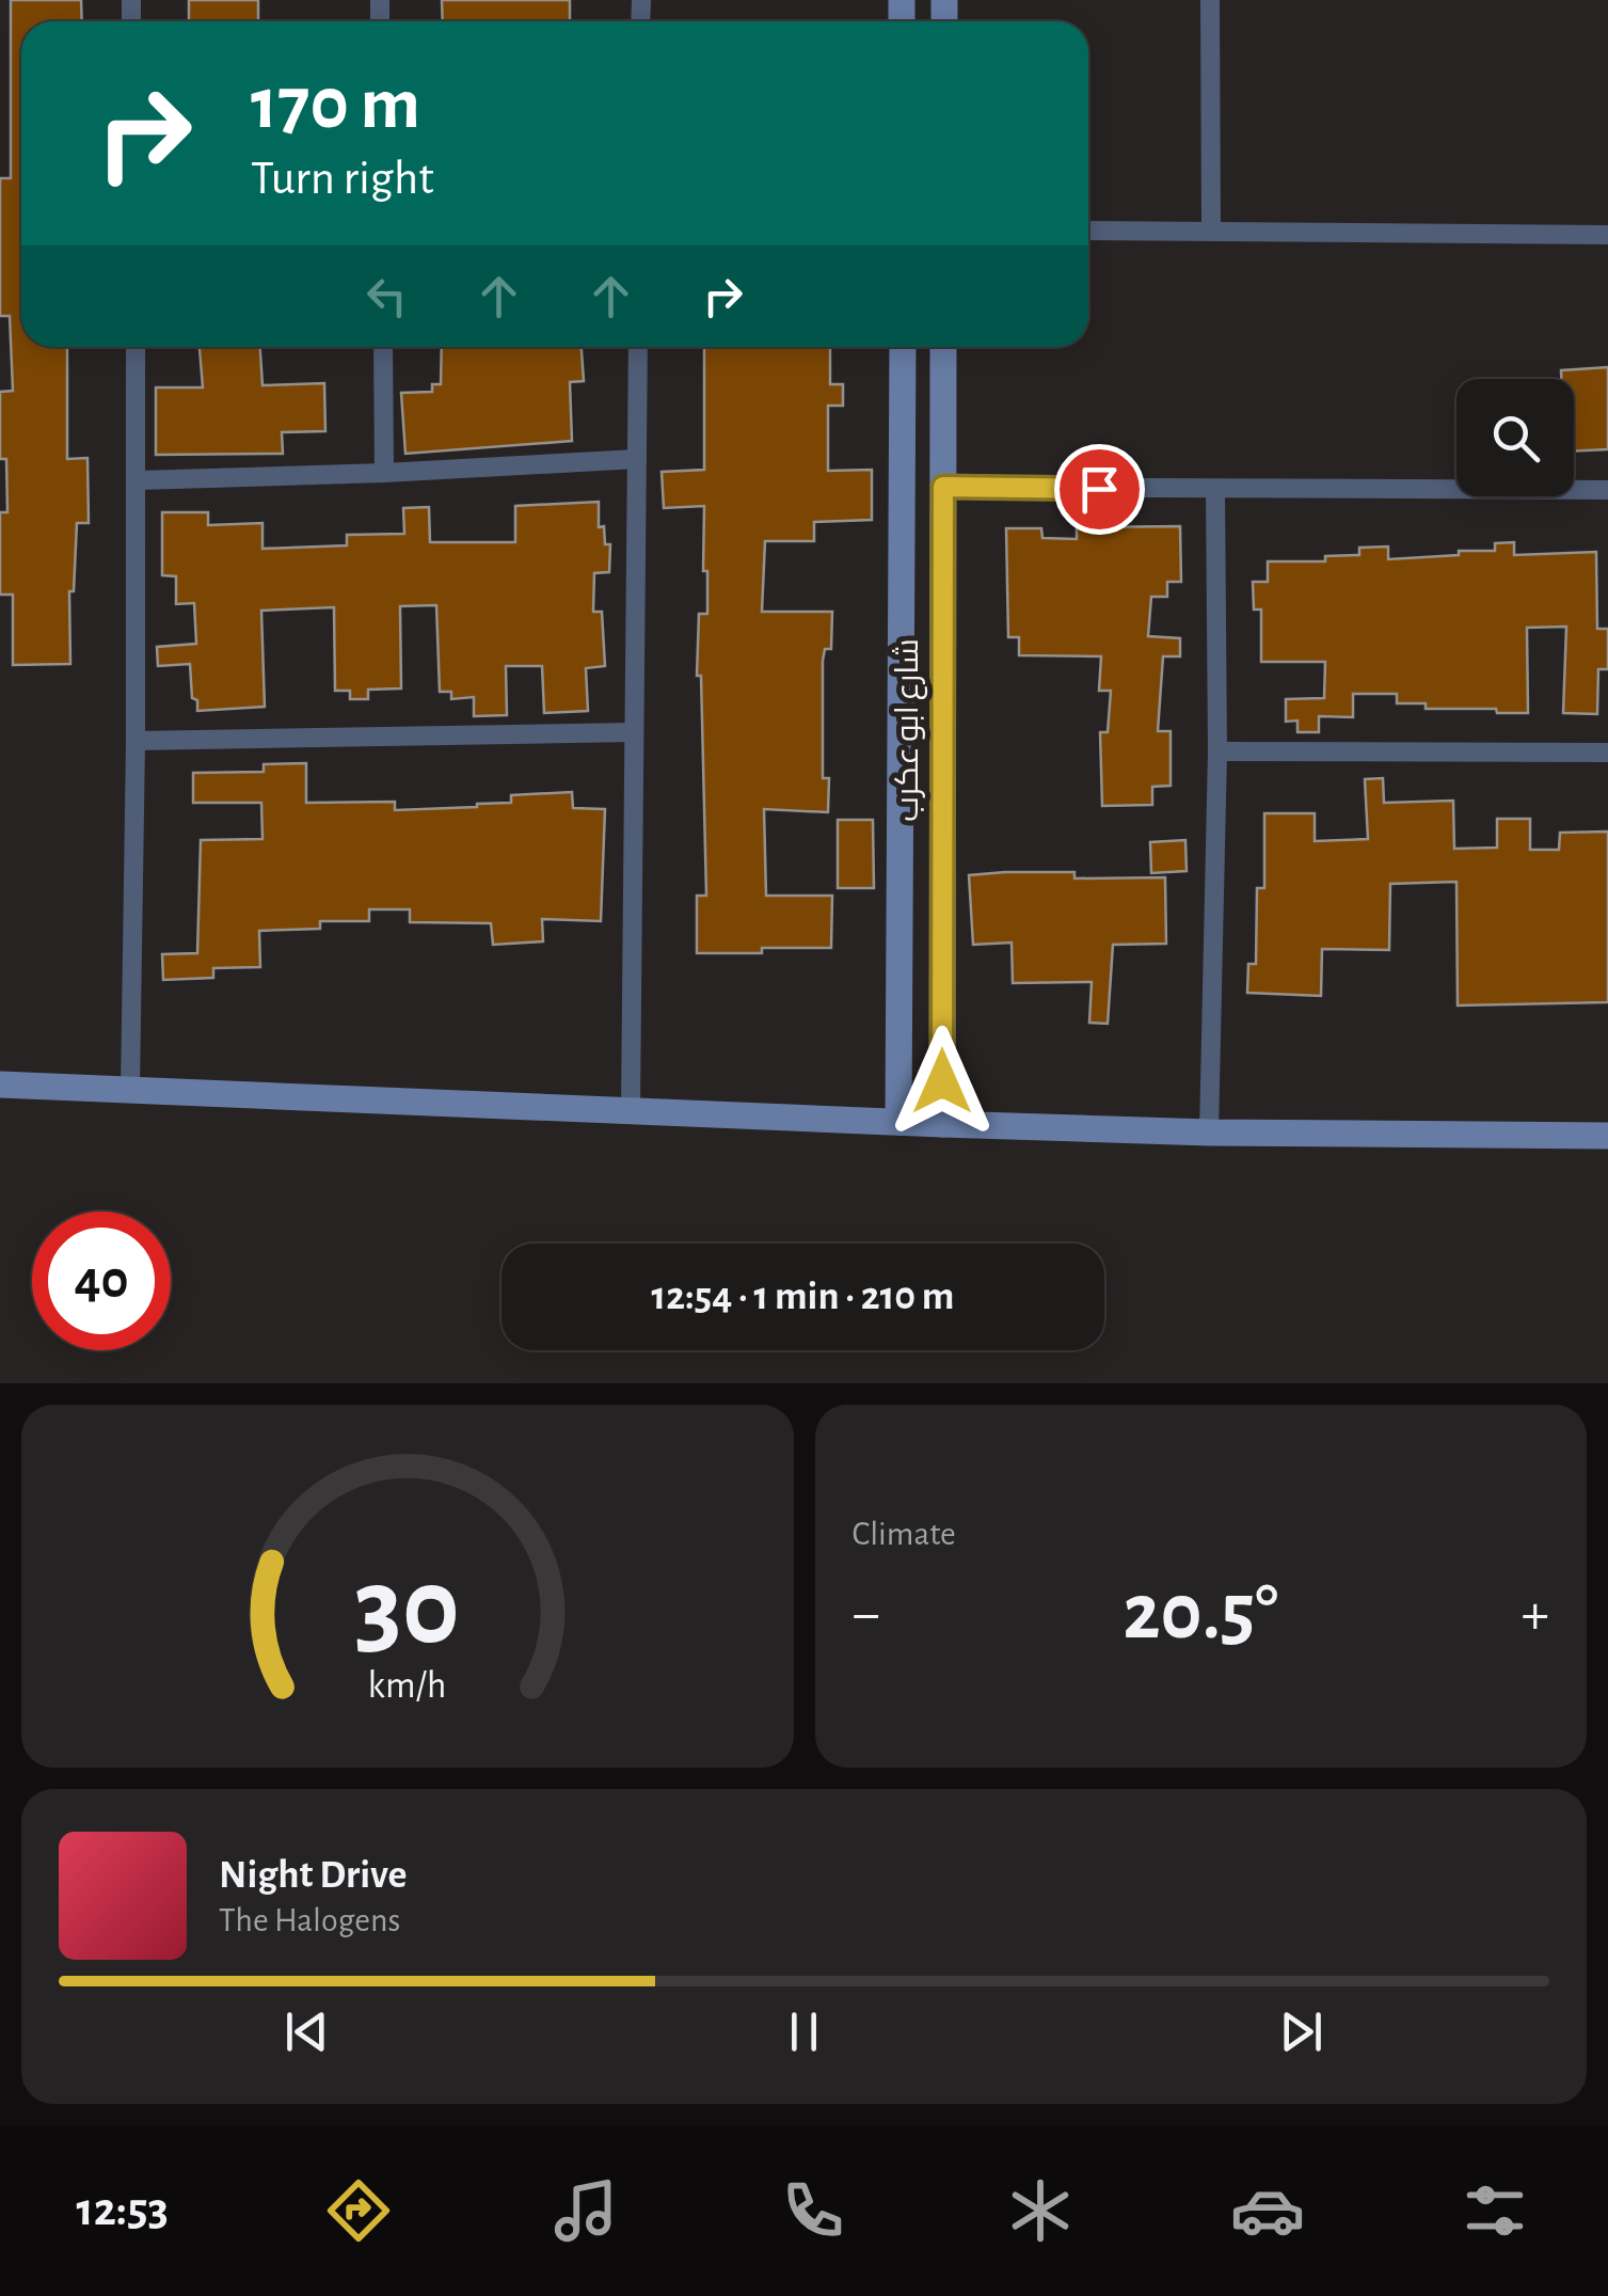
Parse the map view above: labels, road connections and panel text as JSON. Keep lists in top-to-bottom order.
{
  "streets": {
    "street": ["شارع ابو عكرب"]
  },
  "page": {
    "turn": ["170 m", "Turn right"],
    "limit": "40",
    "trip": "12:54 · 1 min · 210 m",
    "tile": "Climate",
    "heat": ["−", "20.5°", "+"],
    "song": ["Night Drive", "The Halogens"],
    "tabs": "12:53",
    "gauge": ["30", "km/h"]
  }
}
